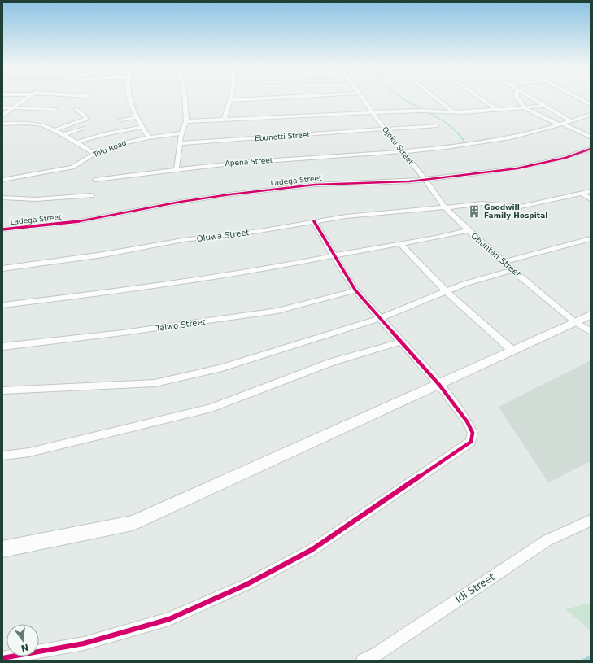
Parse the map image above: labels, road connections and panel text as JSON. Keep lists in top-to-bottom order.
{
  "streets": {
    "street": [
      "Ebunotti Street",
      "Ojoku Street",
      "Tolu Road",
      "Apena Street",
      "Ladega Street",
      "Oluwa Street",
      "Ohuntan Street",
      "Taiwo Street",
      "Idi Street"
    ]
  },
  "crossings": [
    ["Ebunotti Street", "Ojoku Street"],
    ["Ojoku Street", "Apena Street"],
    ["Ojoku Street", "Ladega Street"],
    ["Ojoku Street", "Ohuntan Street"],
    ["Ladega Street", "Ohuntan Street"],
    ["Oluwa Street", "Ohuntan Street"]
  ],
  "places": {
    "building": ["Goodwill Family Hospital"]
  },
  "north": "bottom"
}
